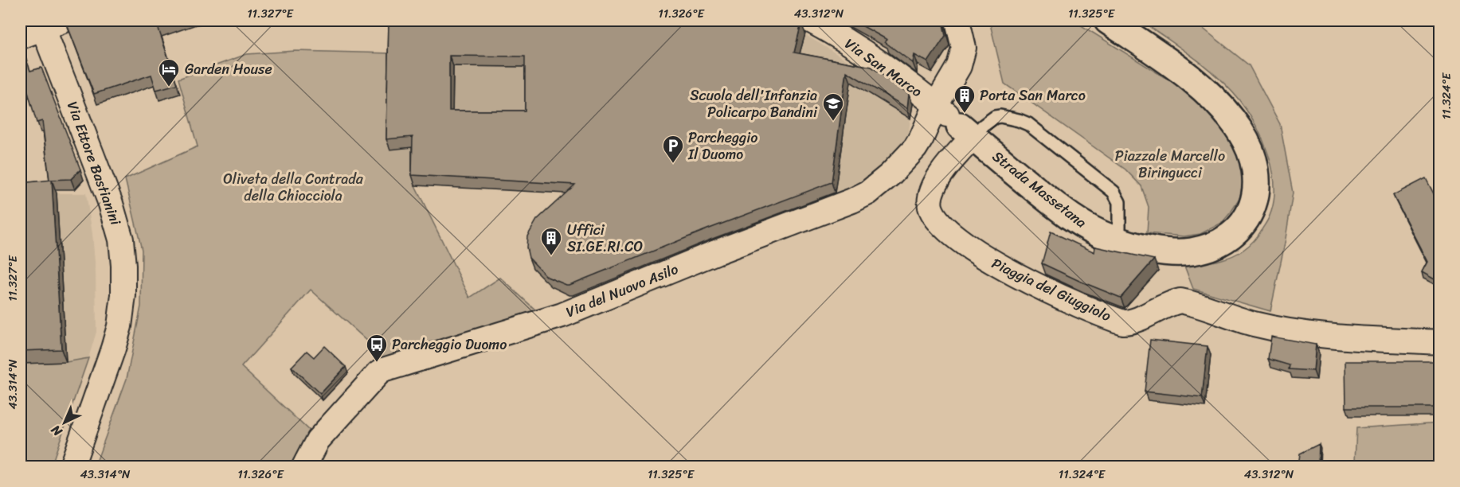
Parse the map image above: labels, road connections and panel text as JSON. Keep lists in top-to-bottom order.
{
  "streets": {
    "street": [
      "Via San Marco",
      "Via Ettore Bastianini",
      "Strada Massetana",
      "Piaggia del Giuggiolo",
      "Via del Nuovo Asilo"
    ]
  },
  "crossings": [
    ["Via San Marco", "Strada Massetana"],
    ["Via San Marco", "Piaggia del Giuggiolo"],
    ["Via San Marco", "Via del Nuovo Asilo"],
    ["Strada Massetana", "Piaggia del Giuggiolo"],
    ["Strada Massetana", "Via del Nuovo Asilo"],
    ["Piaggia del Giuggiolo", "Via del Nuovo Asilo"]
  ],
  "parks": ["Piazzale Marcello Biringucci", "Oliveta della Contrada della Chiocciola"],
  "places": {
    "hotel": ["Garden House"],
    "building": ["Porta San Marco", "Uffici SI.GE.RI.CO"],
    "school or university": ["Scuola dell'Infanzia Policarpo Bandini"],
    "parking": ["Parcheggio Il Duomo"],
    "bus stop": ["Parcheggio Duomo"]
  },
  "north": "bottom left",
  "coordinates": [
    "11.327°E",
    "11.326°E",
    "43.312°N",
    "11.325°E",
    "11.324°E",
    "43.314°N"
  ]
}
